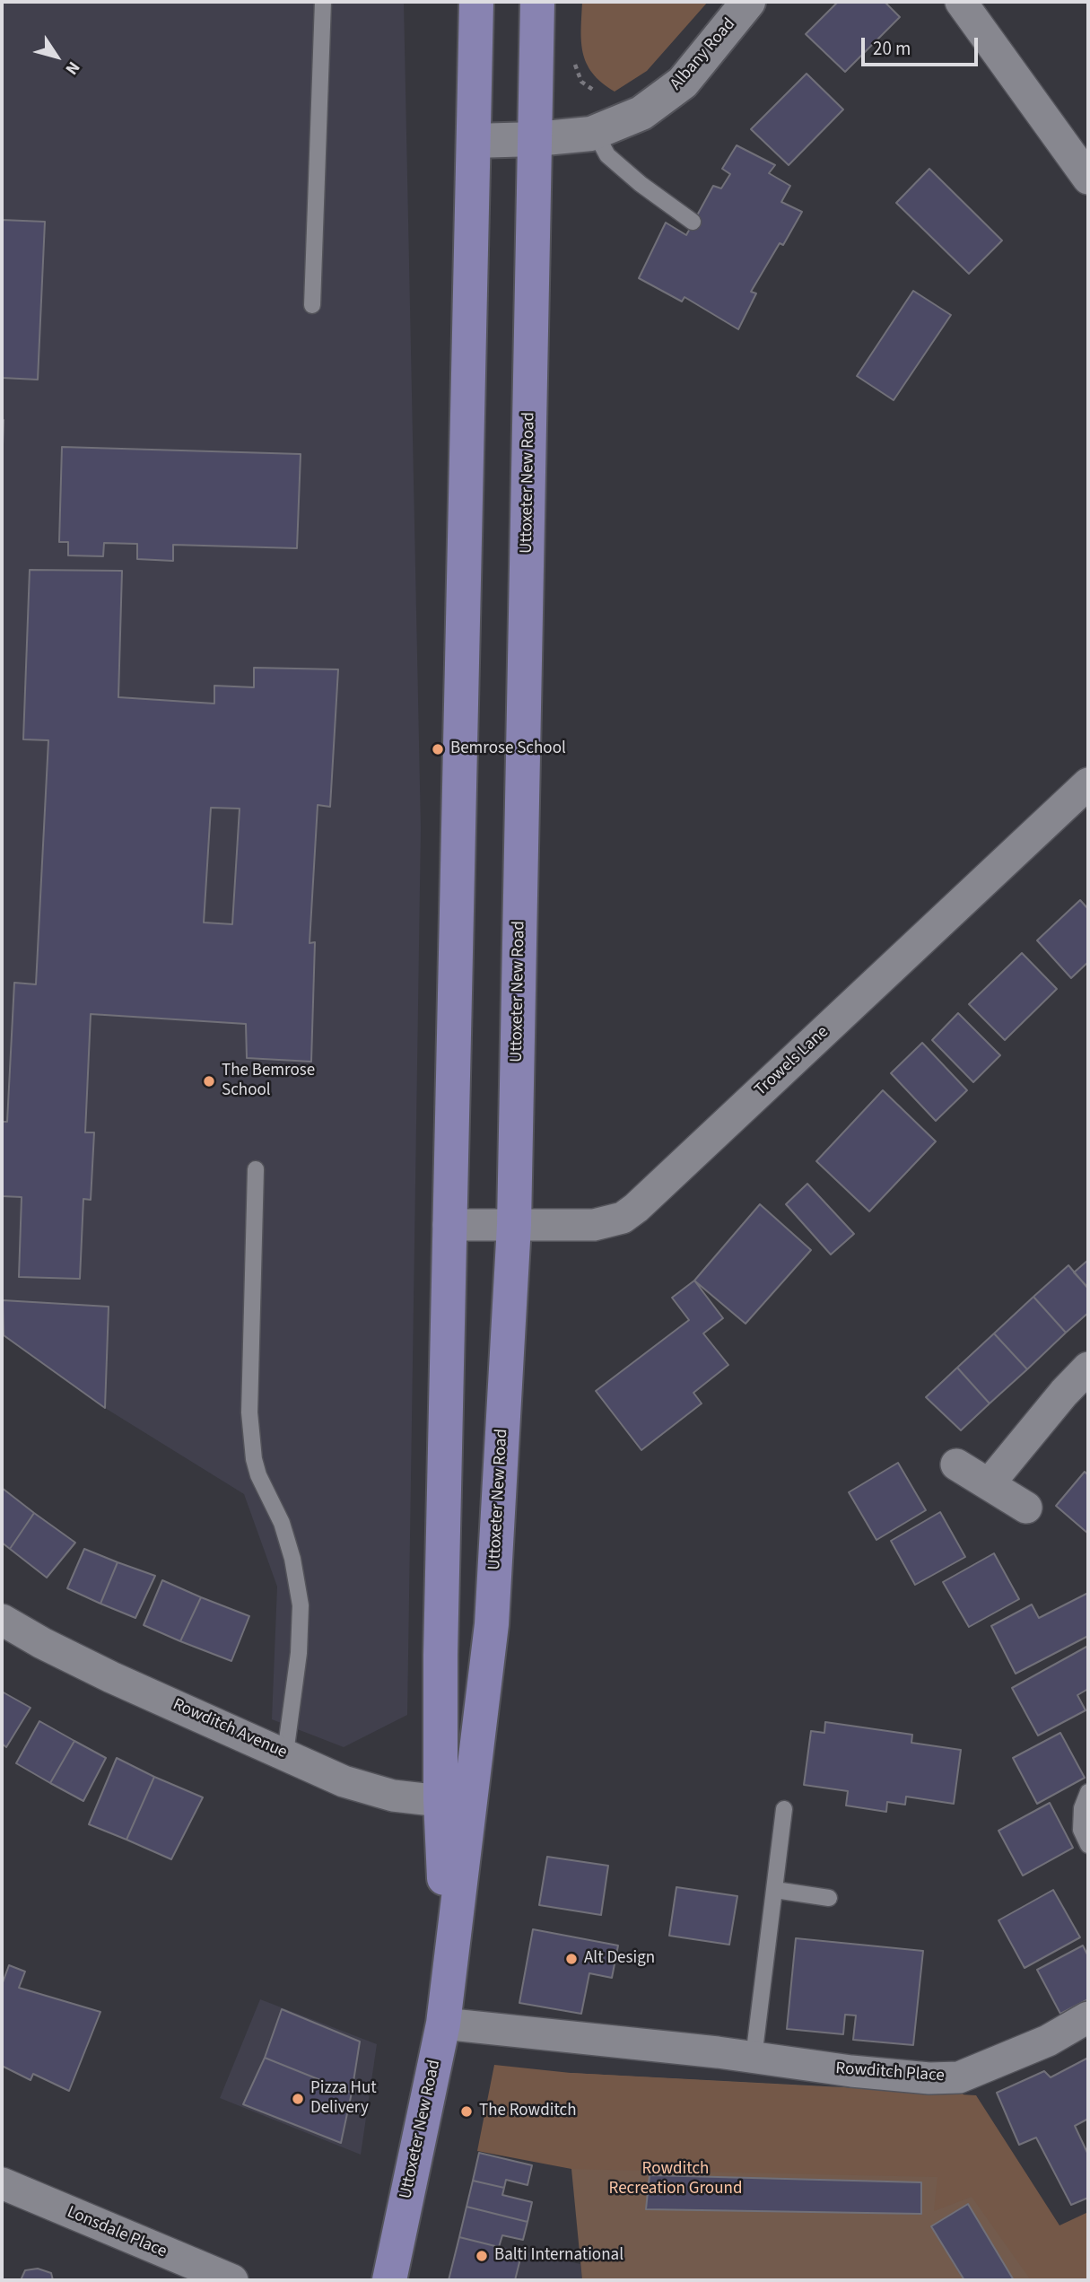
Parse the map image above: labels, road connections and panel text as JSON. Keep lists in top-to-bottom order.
{
  "streets": {
    "main road": ["Uttoxeter New Road"],
    "street": [
      "Albany Road",
      "Trowels Lane",
      "Rowditch Avenue",
      "Rowditch Place",
      "Lonsdale Place"
    ]
  },
  "crossings": [
    ["Albany Road", "Uttoxeter New Road"],
    ["Uttoxeter New Road", "Trowels Lane"],
    ["Uttoxeter New Road", "Rowditch Avenue"],
    ["Uttoxeter New Road", "Rowditch Place"]
  ],
  "parks": ["Rowditch Recreation Ground"],
  "places": [
    "Bemrose School",
    "The Bemrose School",
    "Alt Design",
    "Pizza Hut Delivery",
    "The Rowditch",
    "Balti International"
  ],
  "scale_bar": "20 m",
  "north": "bottom right"
}
